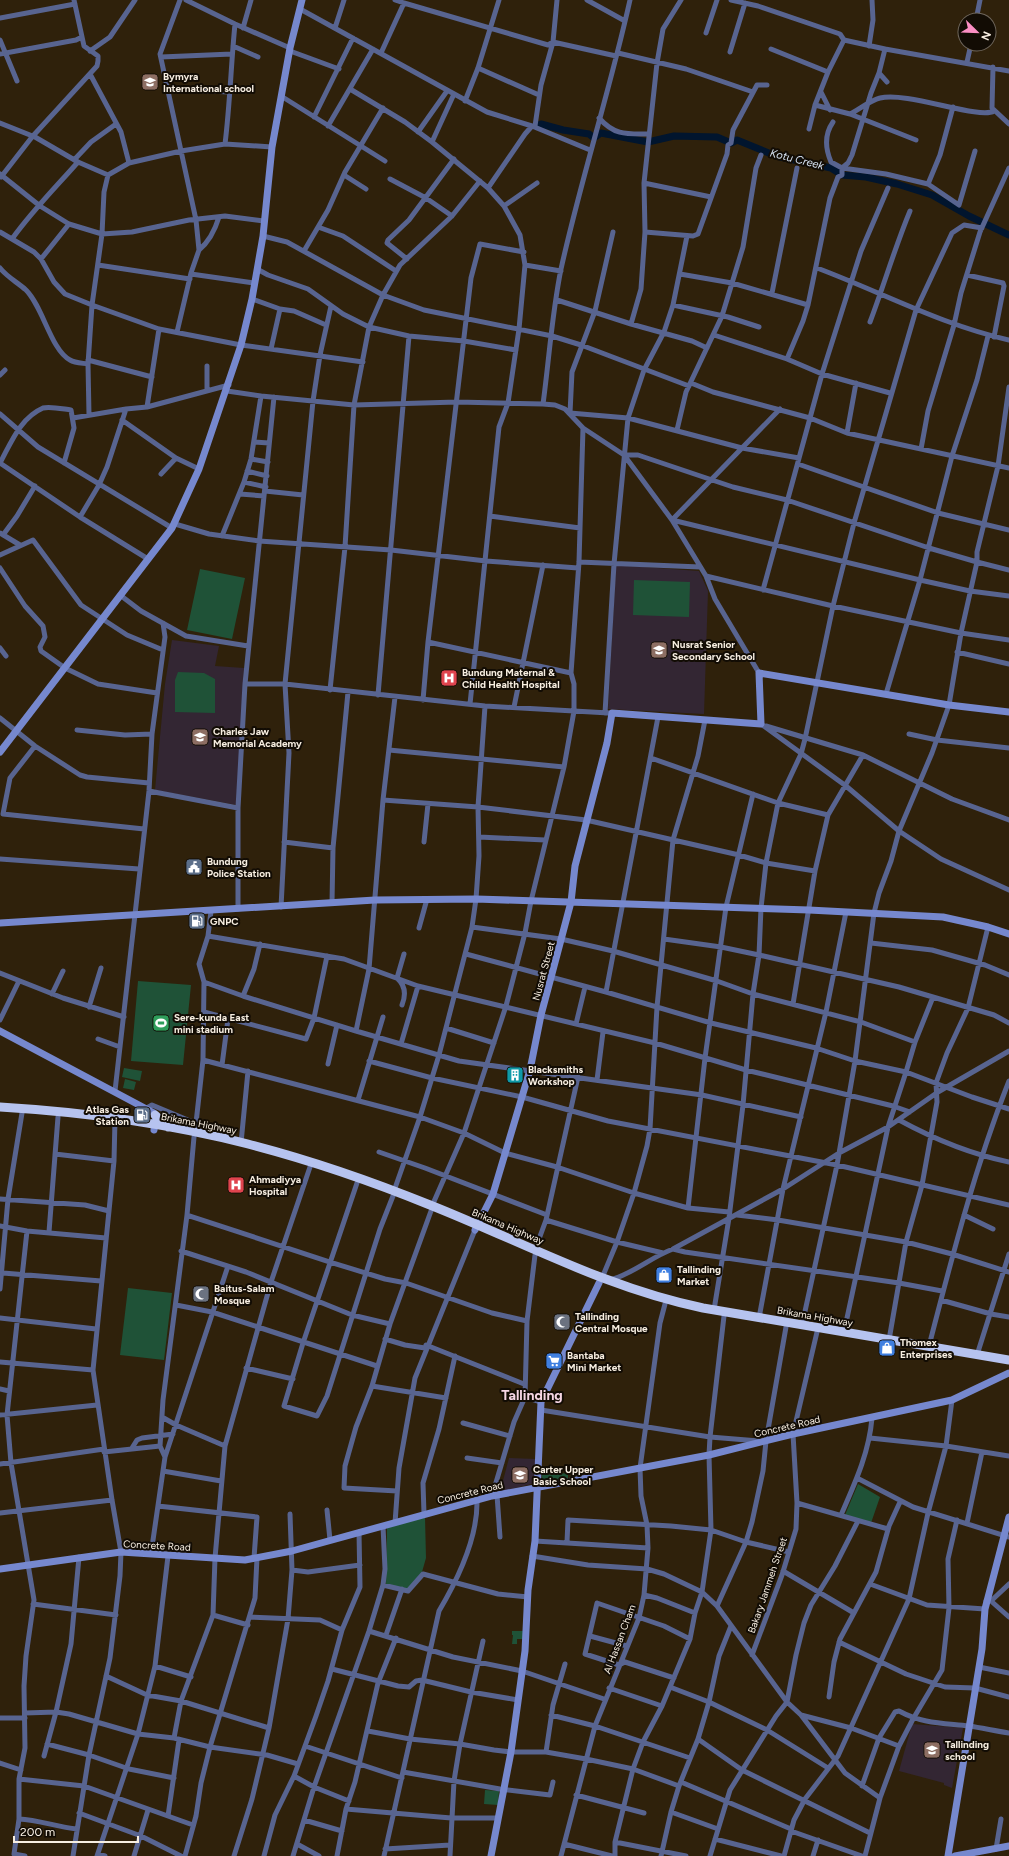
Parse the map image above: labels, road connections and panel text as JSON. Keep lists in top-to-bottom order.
{
  "streets": {
    "highway": ["Brikama Highway"],
    "street": [
      "Nusrat Street",
      "Concrete Road",
      "Bakary Jammeh Street",
      "Al Hassan Cham"
    ]
  },
  "crossings": [
    ["Nusrat Street", "Brikama Highway"],
    ["Brikama Highway", "Bakary Jammeh Street"],
    ["Brikama Highway", "Al Hassan Cham"],
    ["Concrete Road", "Bakary Jammeh Street"],
    ["Concrete Road", "Al Hassan Cham"]
  ],
  "districts": ["Tallinding"],
  "water": ["Kotu Creek"],
  "places": {
    "school or university": [
      "Bymyra International school",
      "Nusrat Senior Secondary School",
      "Charles Jaw Memorial Academy",
      "Carter Upper Basic School",
      "Tallinding school"
    ],
    "hospital": ["Bundung Maternal & Child Health Hospital", "Ahmadiyya Hospital"],
    "public building": ["Bundung Police Station"],
    "fuel station": ["GNPC", "Atlas Gas Station"],
    "sports": ["Sere-kunda East mini stadium"],
    "building": ["Blacksmiths Workshop"],
    "shop": ["Tallinding Market", "Thomex Enterprises"],
    "mosque": ["Baitus-Salam Mosque", "Tallinding Central Mosque"],
    "supermarket": ["Bantaba Mini Market"]
  },
  "scale_bar": "200 m",
  "north": "bottom right"
}
